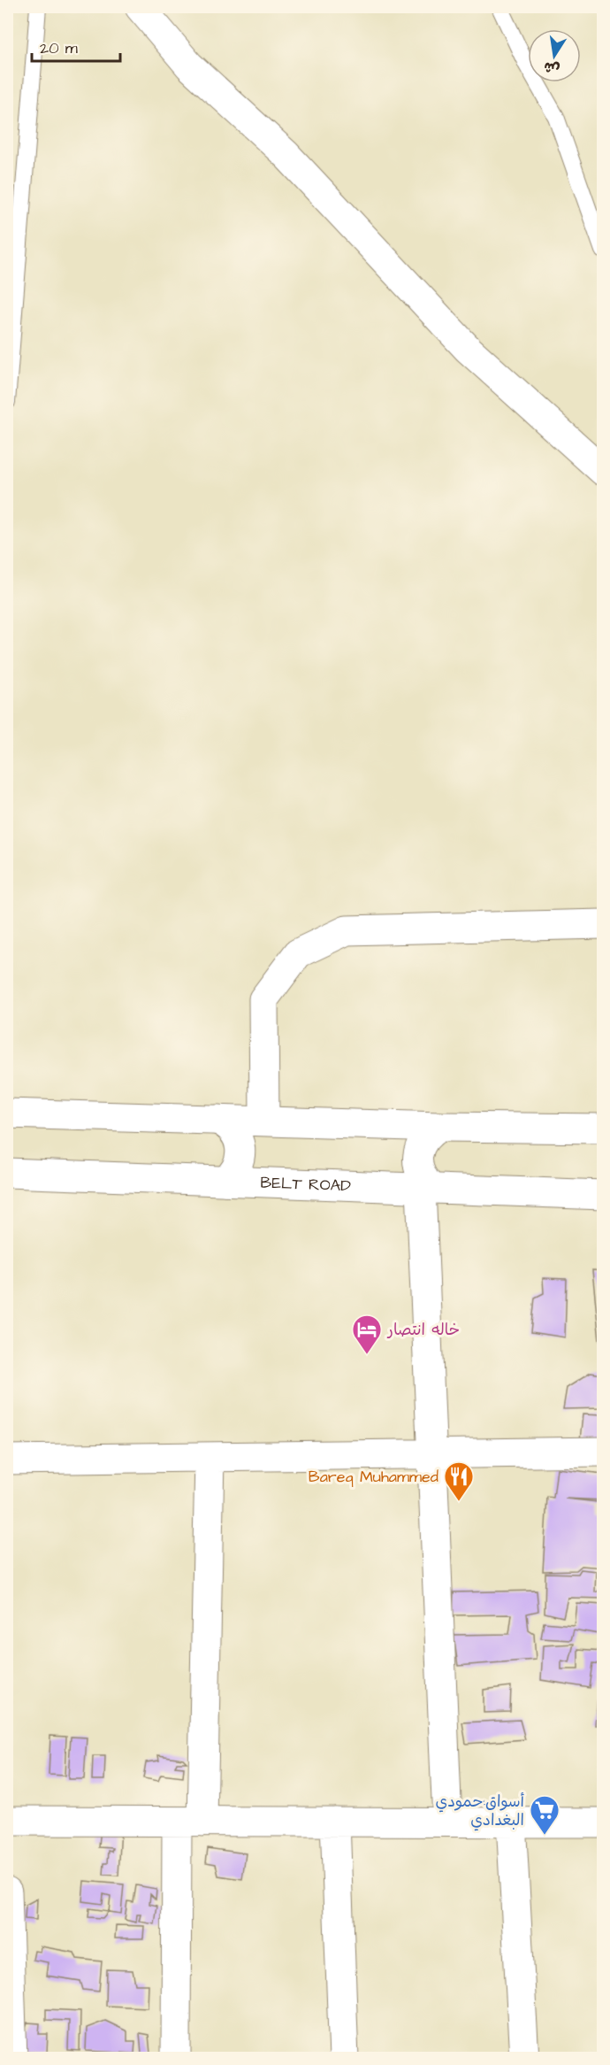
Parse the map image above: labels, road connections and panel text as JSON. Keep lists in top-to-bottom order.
{
  "streets": {
    "street": ["BELT ROAD"]
  },
  "places": {
    "hotel": ["خاله انتصار"],
    "restaurant": ["Bareq Muhammed"],
    "supermarket": ["أسواق:حمودي البغدادي"]
  },
  "scale_bar": "20 m",
  "north": "bottom"
}
